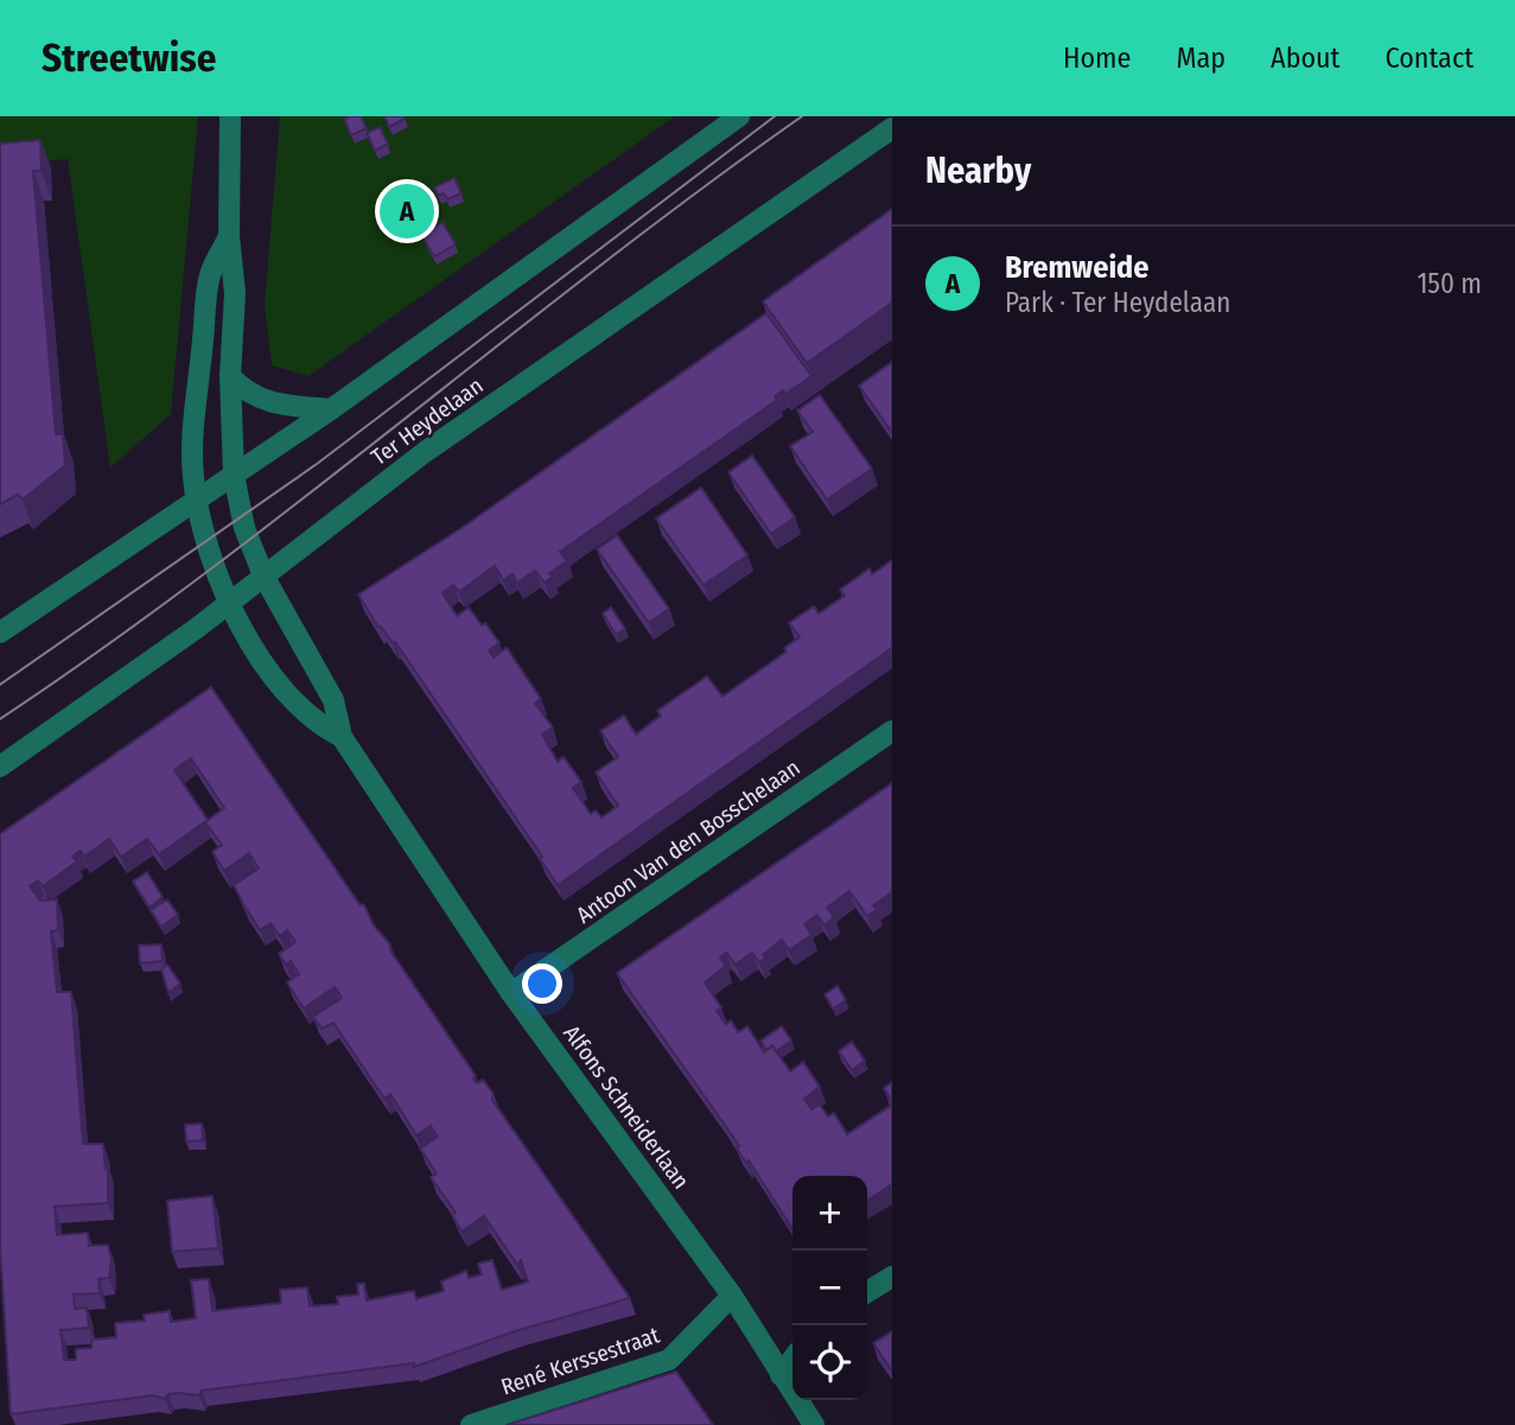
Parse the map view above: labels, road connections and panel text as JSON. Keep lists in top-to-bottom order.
{
  "streets": {
    "street": [
      "Ter Heydelaan",
      "Antoon Van den Bosschelaan",
      "Alfons Schneiderlaan",
      "René Kerssestraat"
    ]
  },
  "crossings": [
    ["Ter Heydelaan", "Alfons Schneiderlaan"],
    ["Antoon Van den Bosschelaan", "Alfons Schneiderlaan"],
    ["Alfons Schneiderlaan", "René Kerssestraat"]
  ],
  "page": {
    "header": "Streetwise",
    "nav": [
      "Home",
      "Map",
      "About",
      "Contact"
    ],
    "heading": "Nearby",
    "pins": "A",
    "list": [
      {
        "mark": "A",
        "name": "Bremweide",
        "note": "Park · Ter Heydelaan",
        "value": "150 m"
      }
    ],
    "map_buttons": ["+", "−"]
  }
}
